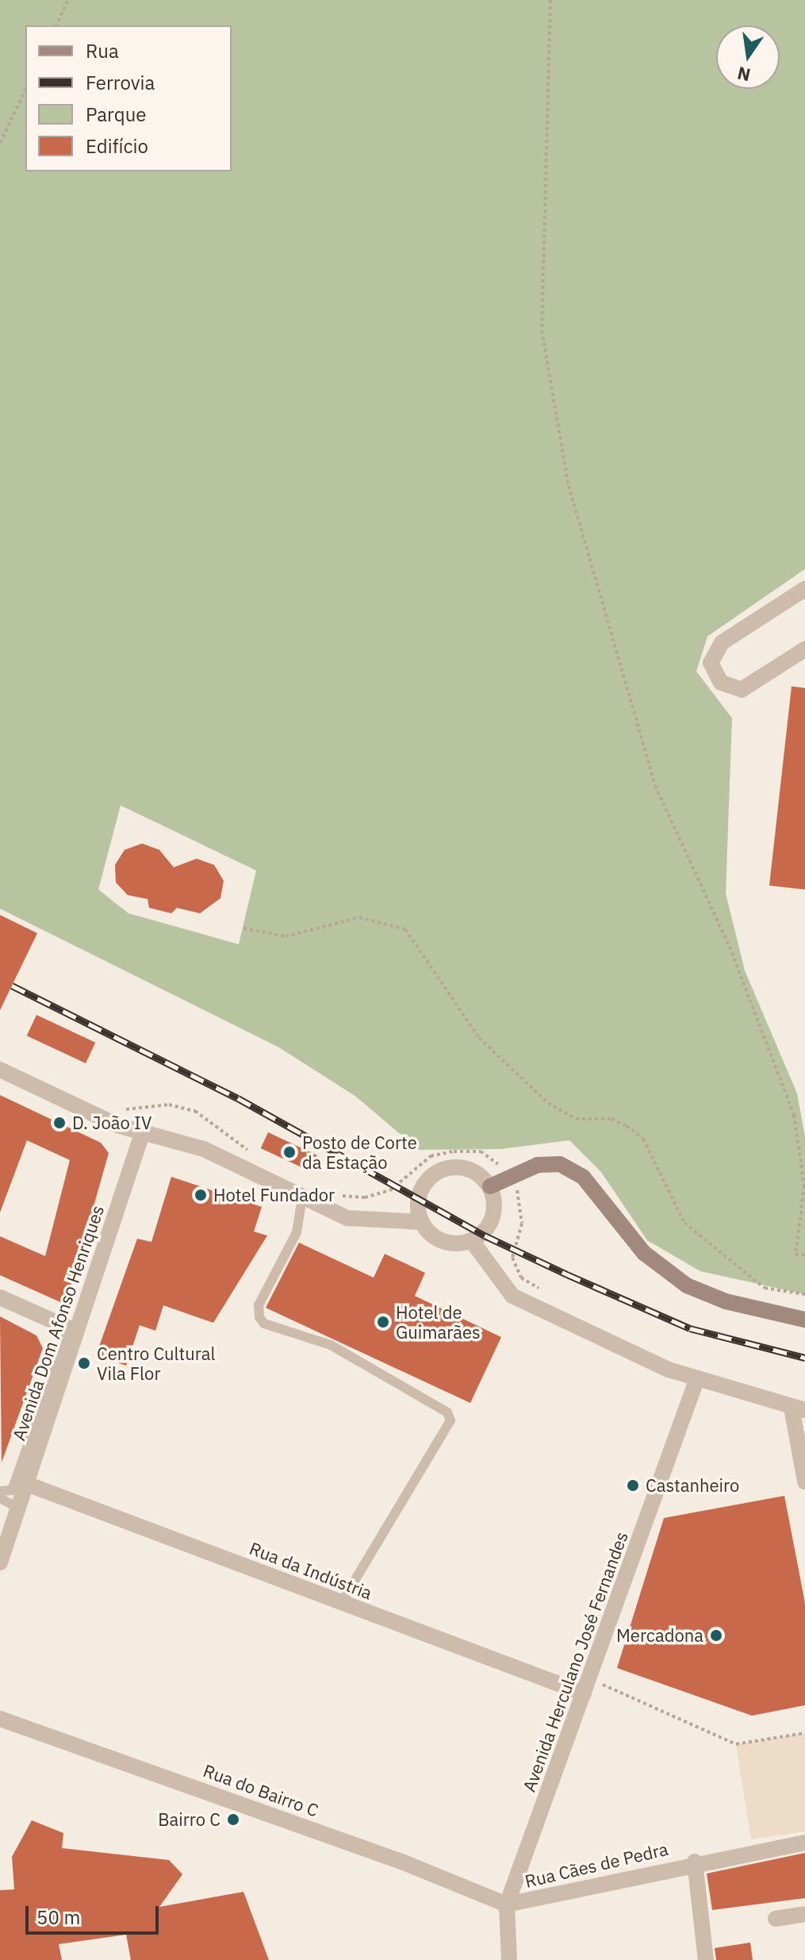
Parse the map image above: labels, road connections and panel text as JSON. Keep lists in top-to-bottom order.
{
  "streets": {
    "street": [
      "Avenida Dom Afonso Henriques",
      "Rua da Indústria",
      "Avenida Herculano José Fernandes",
      "Rua do Bairro C",
      "Rua Cães de Pedra"
    ]
  },
  "crossings": [
    ["Avenida Dom Afonso Henriques", "Rua da Indústria"],
    ["Rua da Indústria", "Avenida Herculano José Fernandes"],
    ["Avenida Herculano José Fernandes", "Rua do Bairro C"],
    ["Avenida Herculano José Fernandes", "Rua Cães de Pedra"],
    ["Rua do Bairro C", "Rua Cães de Pedra"]
  ],
  "places": [
    "D. João IV",
    "Posto de Corte da Estação",
    "Hotel Fundador",
    "Hotel de Guimarães",
    "Centro Cultural Vila Flor",
    "Castanheiro",
    "Mercadona",
    "Bairro C"
  ],
  "legend": [
    "Rua",
    "Ferrovia",
    "Parque",
    "Edifício"
  ],
  "scale_bar": "50 m",
  "north": "bottom"
}
